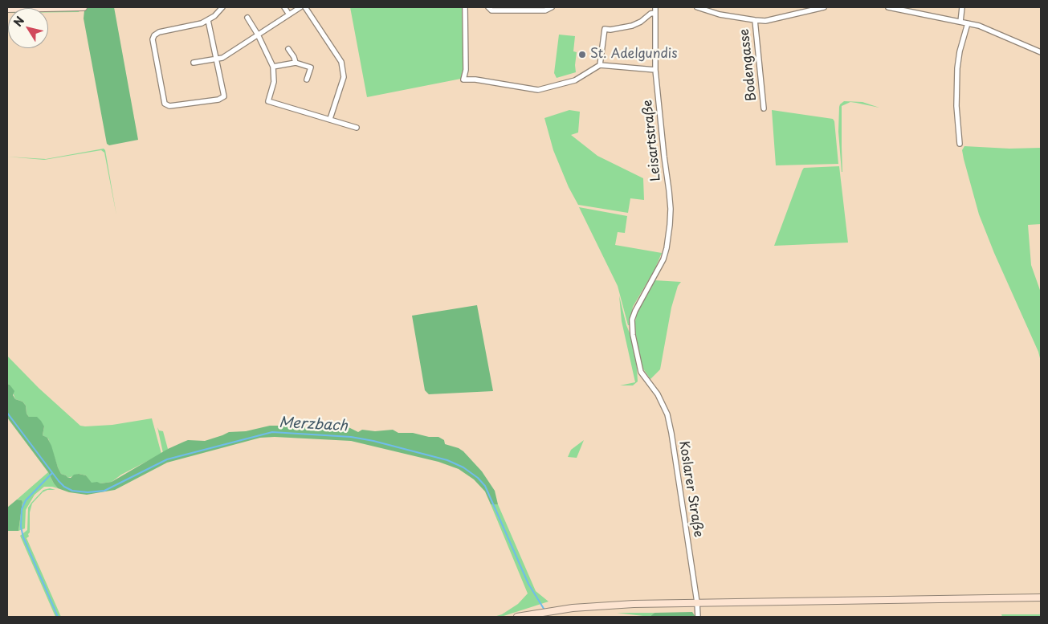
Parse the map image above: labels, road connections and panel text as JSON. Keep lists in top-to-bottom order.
{
  "streets": {
    "street": ["Bodengasse", "Leisartstraße", "Koslarer Straße"]
  },
  "crossings": [
    ["Leisartstraße", "Koslarer Straße"]
  ],
  "water": ["Merzbach"],
  "places": ["St. Adelgundis"],
  "north": "top left"
}
